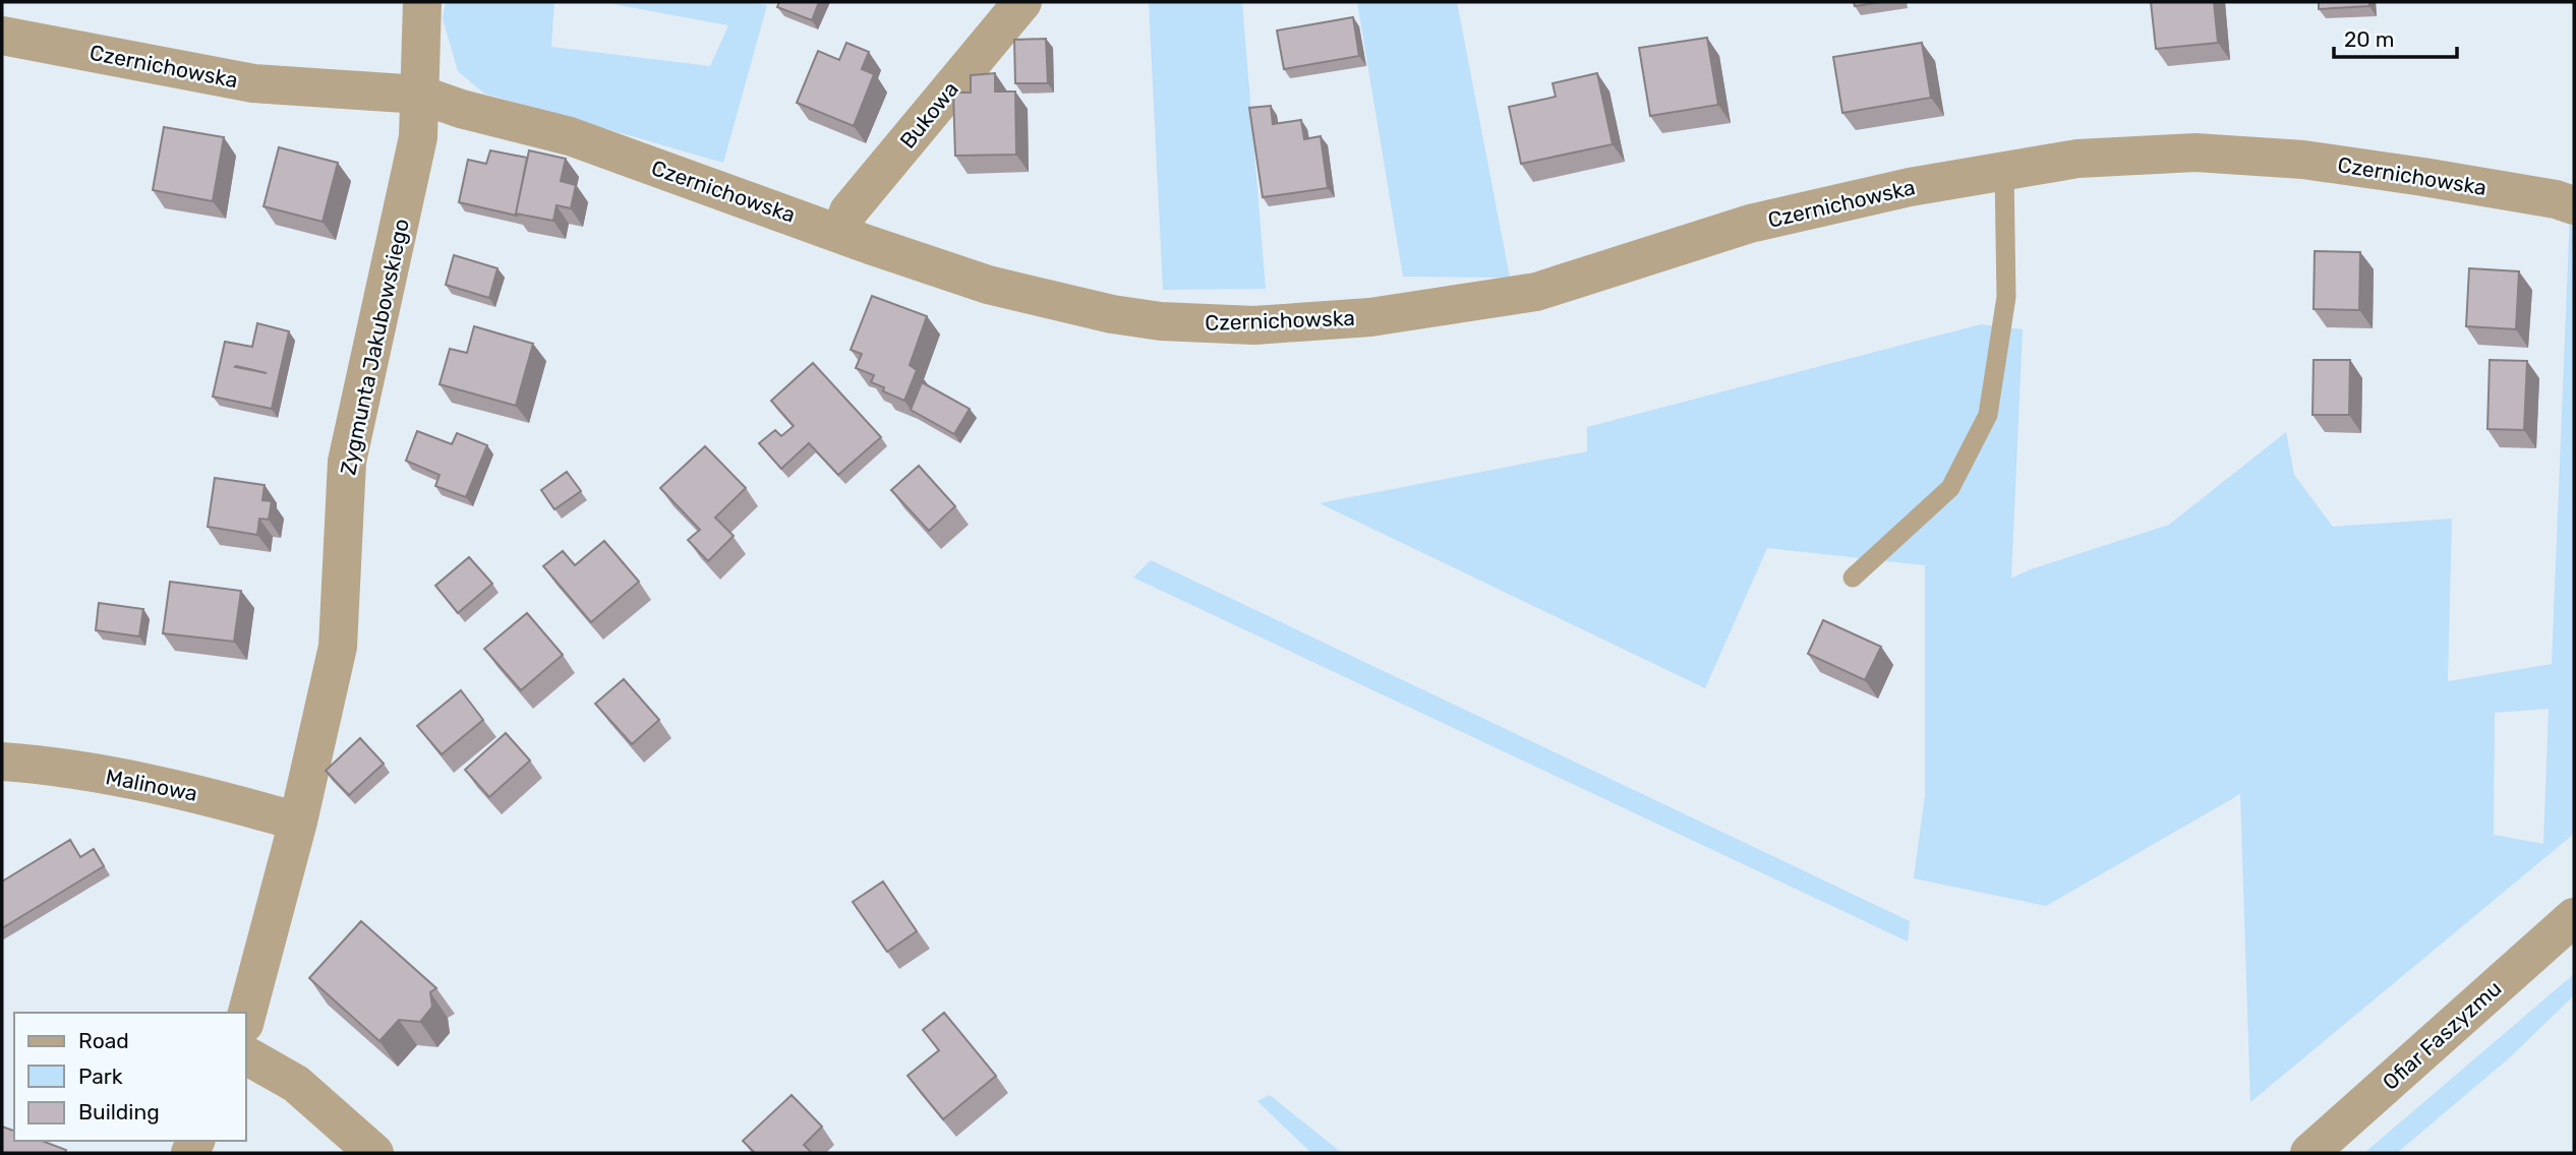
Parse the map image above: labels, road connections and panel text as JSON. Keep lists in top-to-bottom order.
{
  "streets": {
    "street": [
      "Czernichowska",
      "Bukowa",
      "Zygmunta Jakubowskiego",
      "Malinowa",
      "Ofiar Faszyzmu"
    ]
  },
  "crossings": [
    ["Czernichowska", "Bukowa"],
    ["Czernichowska", "Zygmunta Jakubowskiego"],
    ["Zygmunta Jakubowskiego", "Malinowa"]
  ],
  "legend": ["Road", "Park", "Building"],
  "scale_bar": "20 m"
}
